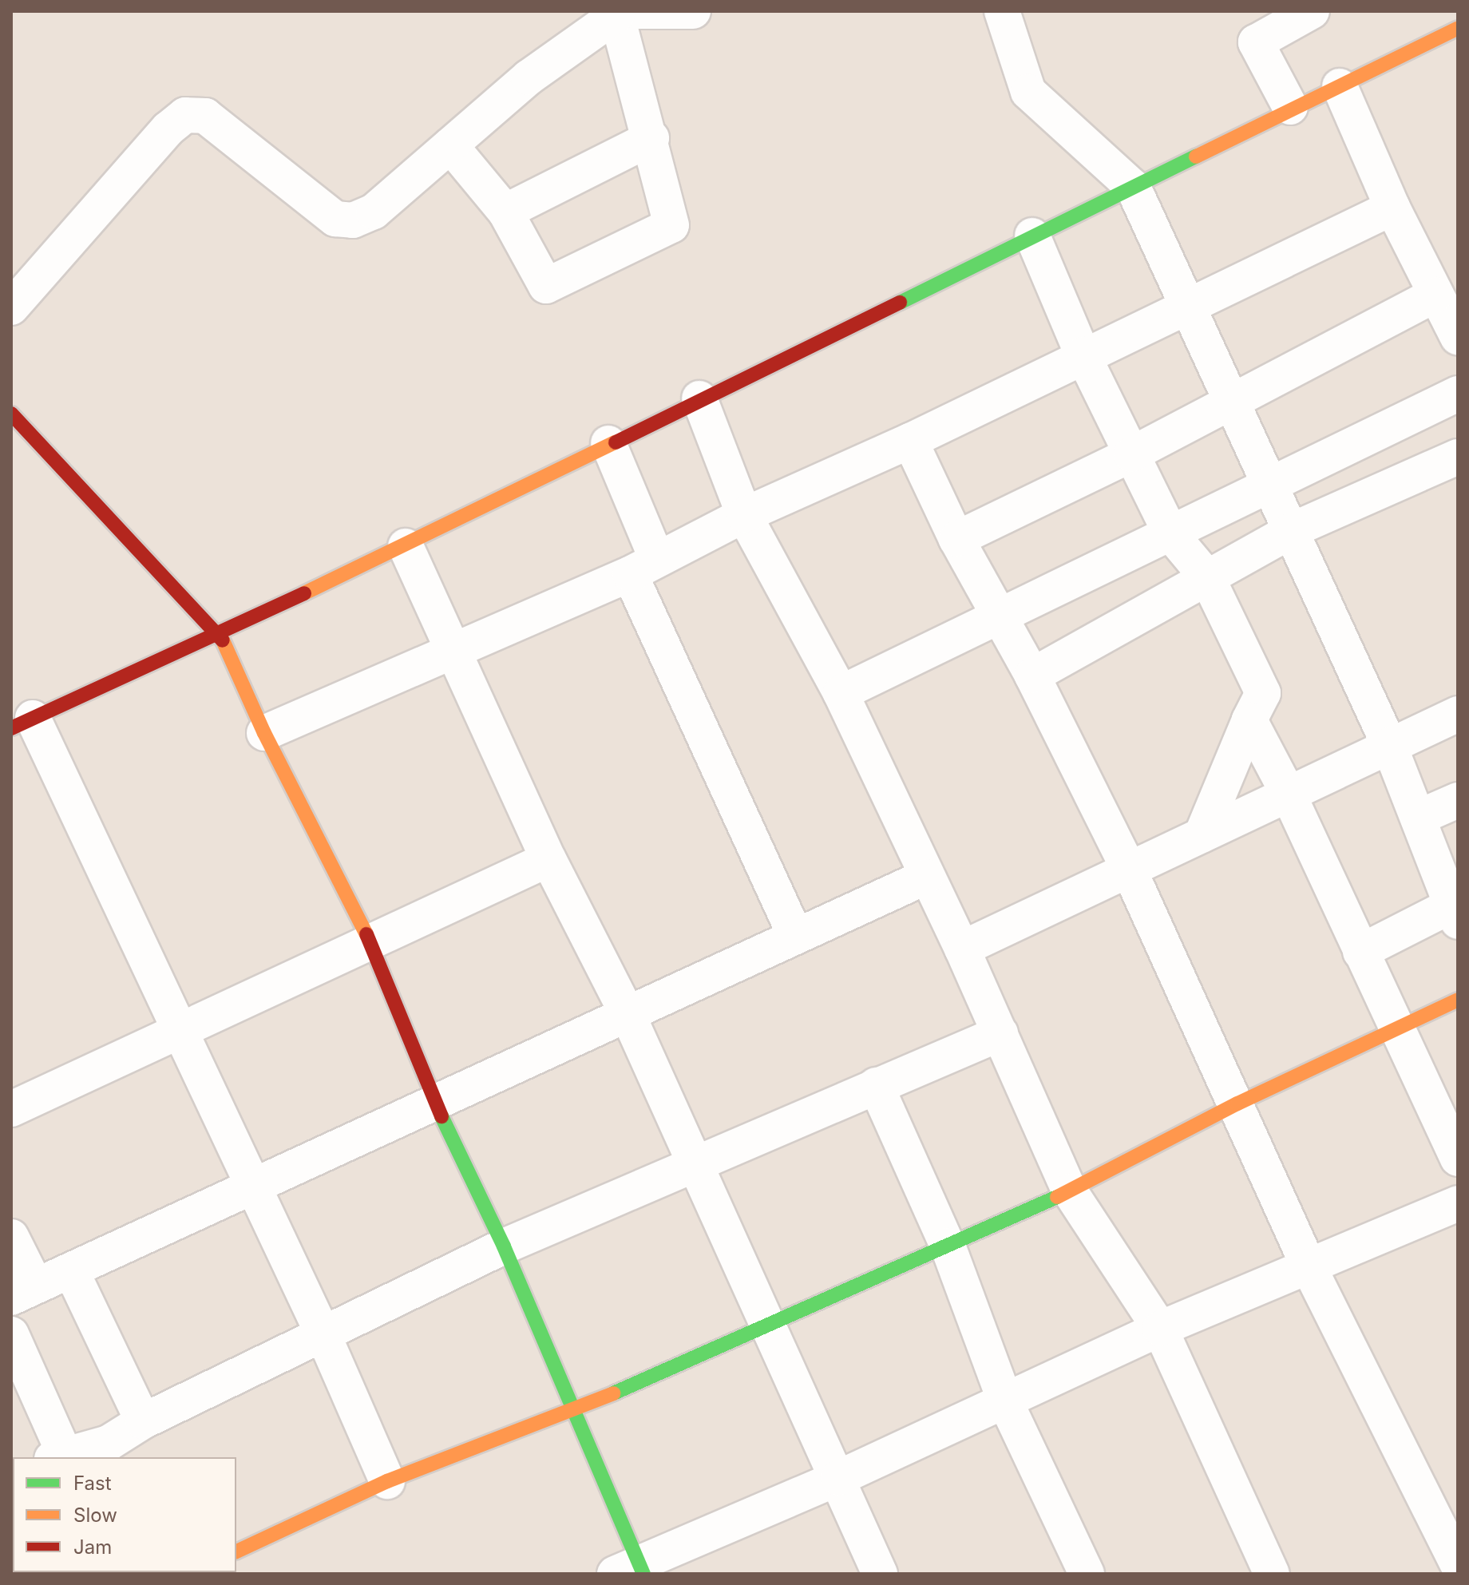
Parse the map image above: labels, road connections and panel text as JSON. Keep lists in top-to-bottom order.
{
  "legend": ["Fast", "Slow", "Jam"]
}
